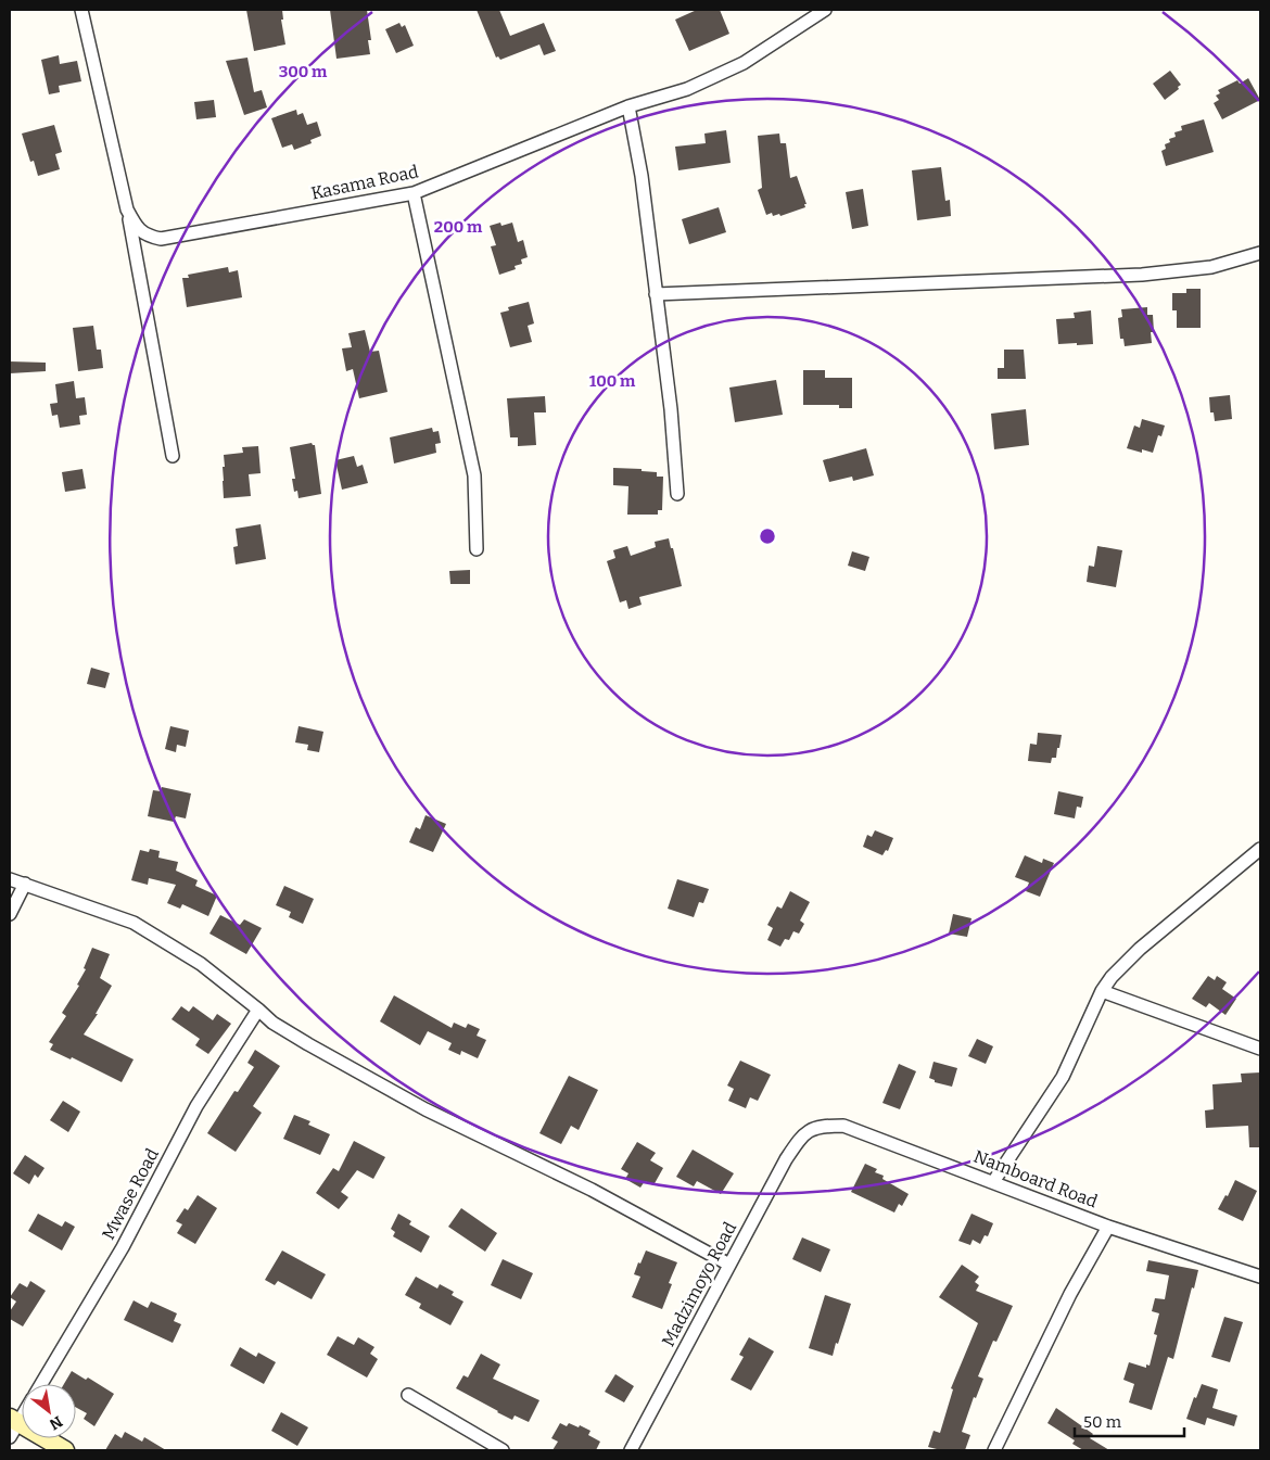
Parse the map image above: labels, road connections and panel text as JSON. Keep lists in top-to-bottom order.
{
  "streets": {
    "street": [
      "Kasama Road",
      "Namboard Road",
      "Mwase Road",
      "Madzimoyo Road"
    ]
  },
  "crossings": [
    ["Namboard Road", "Madzimoyo Road"]
  ],
  "scale_bar": "50 m",
  "north": "bottom right",
  "rings": ["300 m", "200 m", "100 m"]
}
